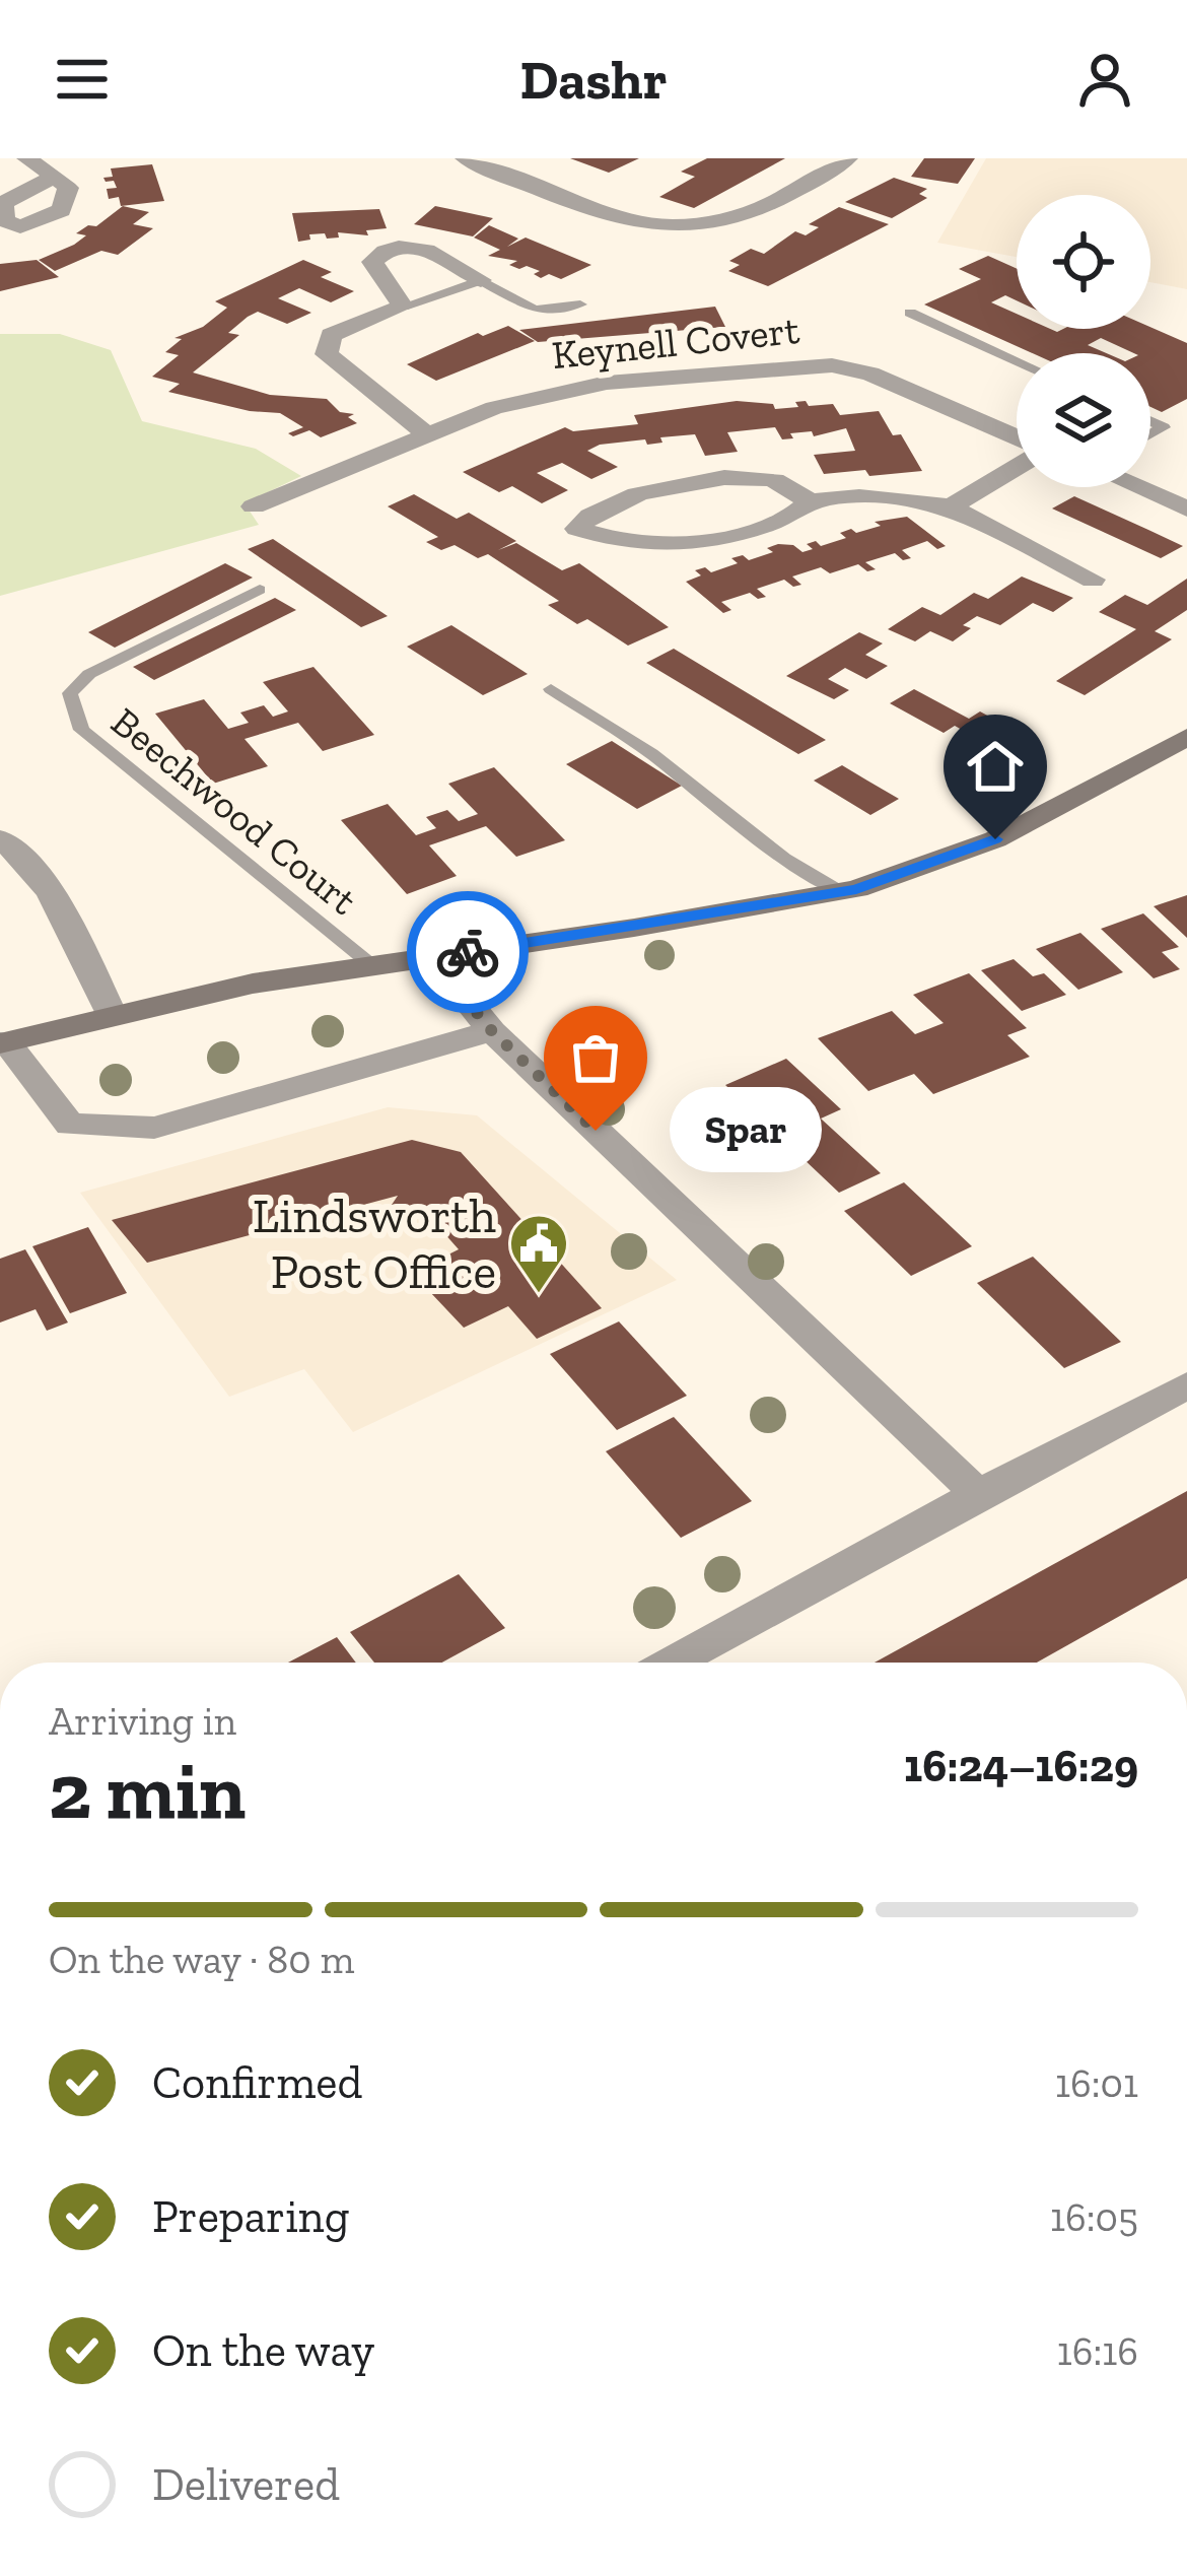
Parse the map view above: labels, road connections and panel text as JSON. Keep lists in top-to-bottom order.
{
  "streets": {
    "street": ["Keynell Covert"],
    "lane": ["Beechwood Court"]
  },
  "places": {
    "other": ["Spar"],
    "public building": ["Lindsworth Post Office"]
  },
  "page": {
    "header": "Dashr",
    "bubble": "Spar",
    "heading": ["2 min", "Arriving in", "16:24–16:29"],
    "bar": "On the way · 80 m",
    "list": [
      ["Confirmed", "16:01"],
      ["Preparing", "16:05"],
      ["On the way", "16:16"],
      "Delivered"
    ]
  }
}
